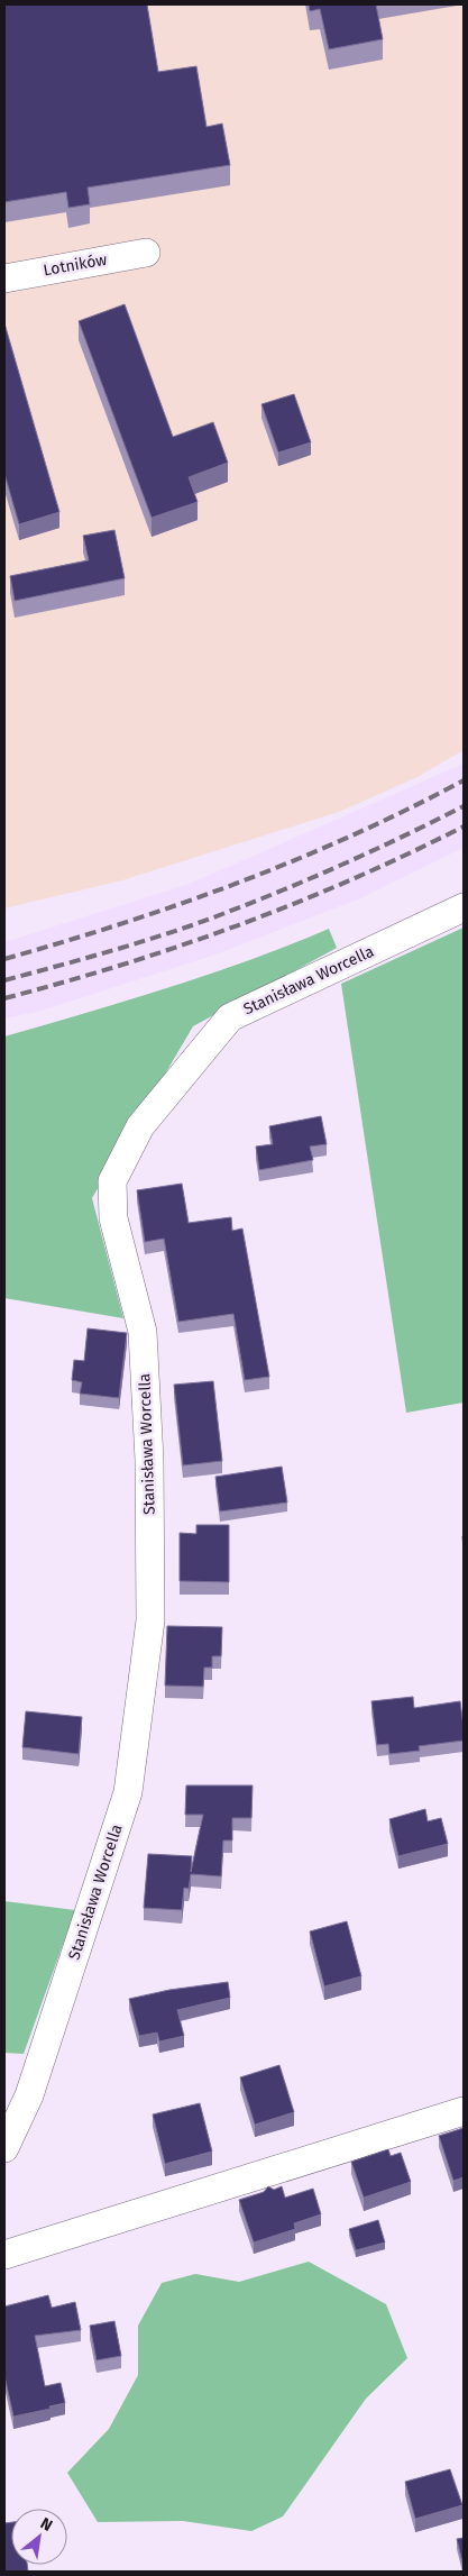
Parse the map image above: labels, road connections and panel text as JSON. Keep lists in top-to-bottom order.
{
  "streets": {
    "street": ["Lotników", "Stanisława Worcella"]
  },
  "north": "top right"
}
